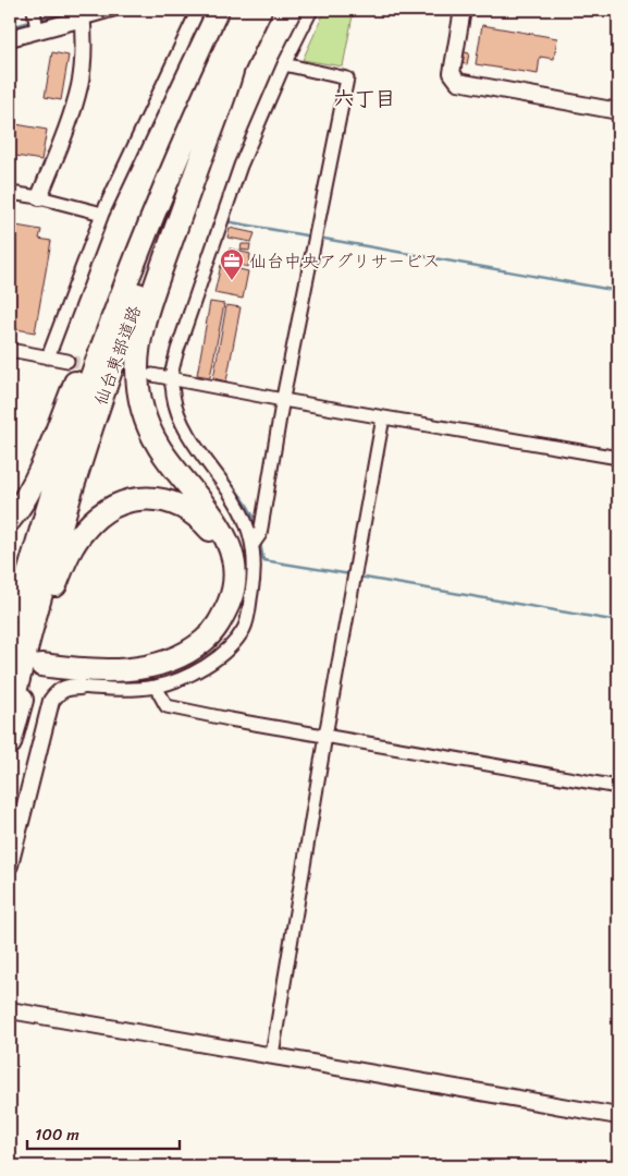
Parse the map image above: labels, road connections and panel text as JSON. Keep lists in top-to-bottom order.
{
  "streets": {
    "highway": ["仙台東部道路"]
  },
  "districts": ["六丁目"],
  "places": {
    "office": ["仙台中央アグリサービス"]
  },
  "scale_bar": "100 m"
}
